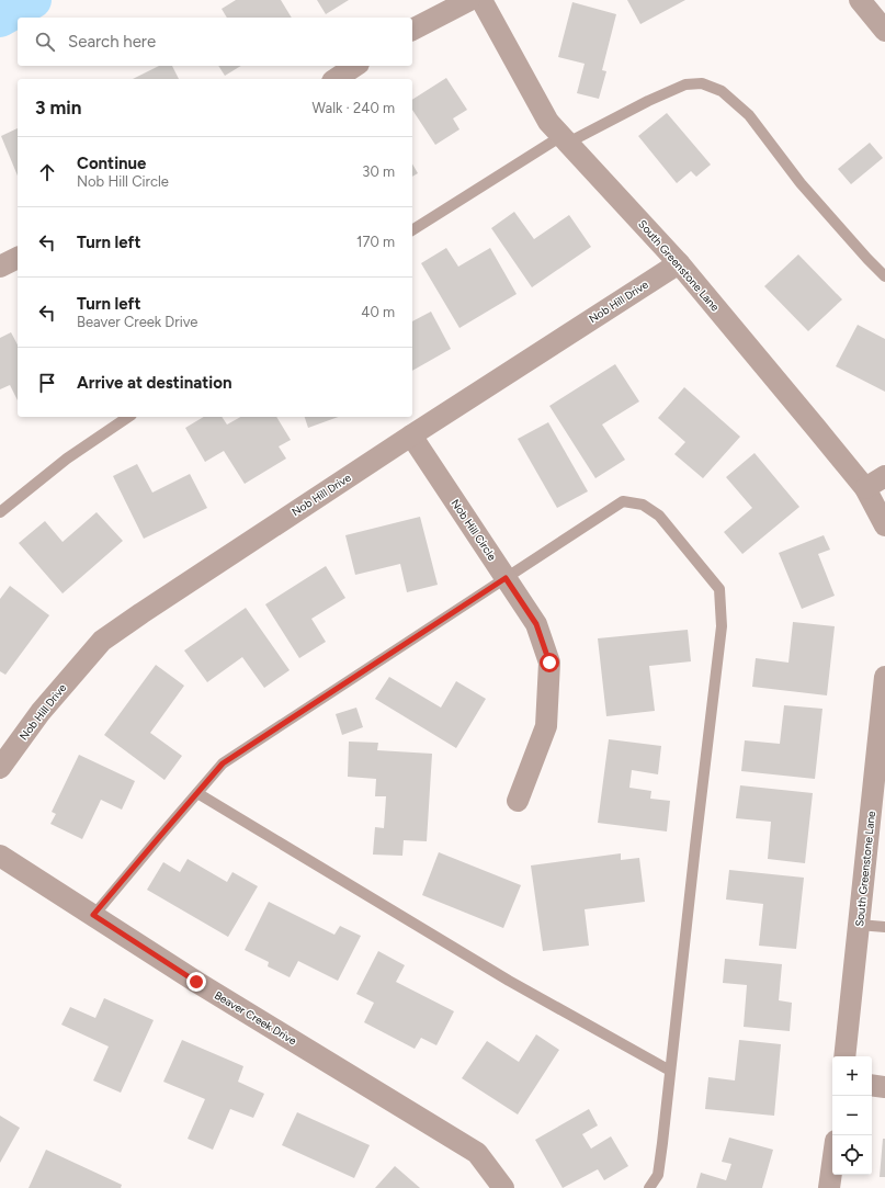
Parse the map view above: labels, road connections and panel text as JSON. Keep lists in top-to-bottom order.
{
  "streets": {
    "street": [
      "South Greenstone Lane",
      "Nob Hill Drive",
      "Nob Hill Circle",
      "Beaver Creek Drive"
    ]
  },
  "crossings": [
    ["South Greenstone Lane", "Nob Hill Drive"],
    ["Nob Hill Drive", "Nob Hill Circle"]
  ],
  "page": {
    "search": "Search here",
    "heading": ["3 min", "Walk · 240 m"],
    "list": [
      ["Continue", "Nob Hill Circle", "30 m"],
      ["Turn left", "170 m"],
      ["Turn left", "Beaver Creek Drive", "40 m"],
      "Arrive at destination"
    ],
    "map_buttons": ["+", "−"]
  }
}
